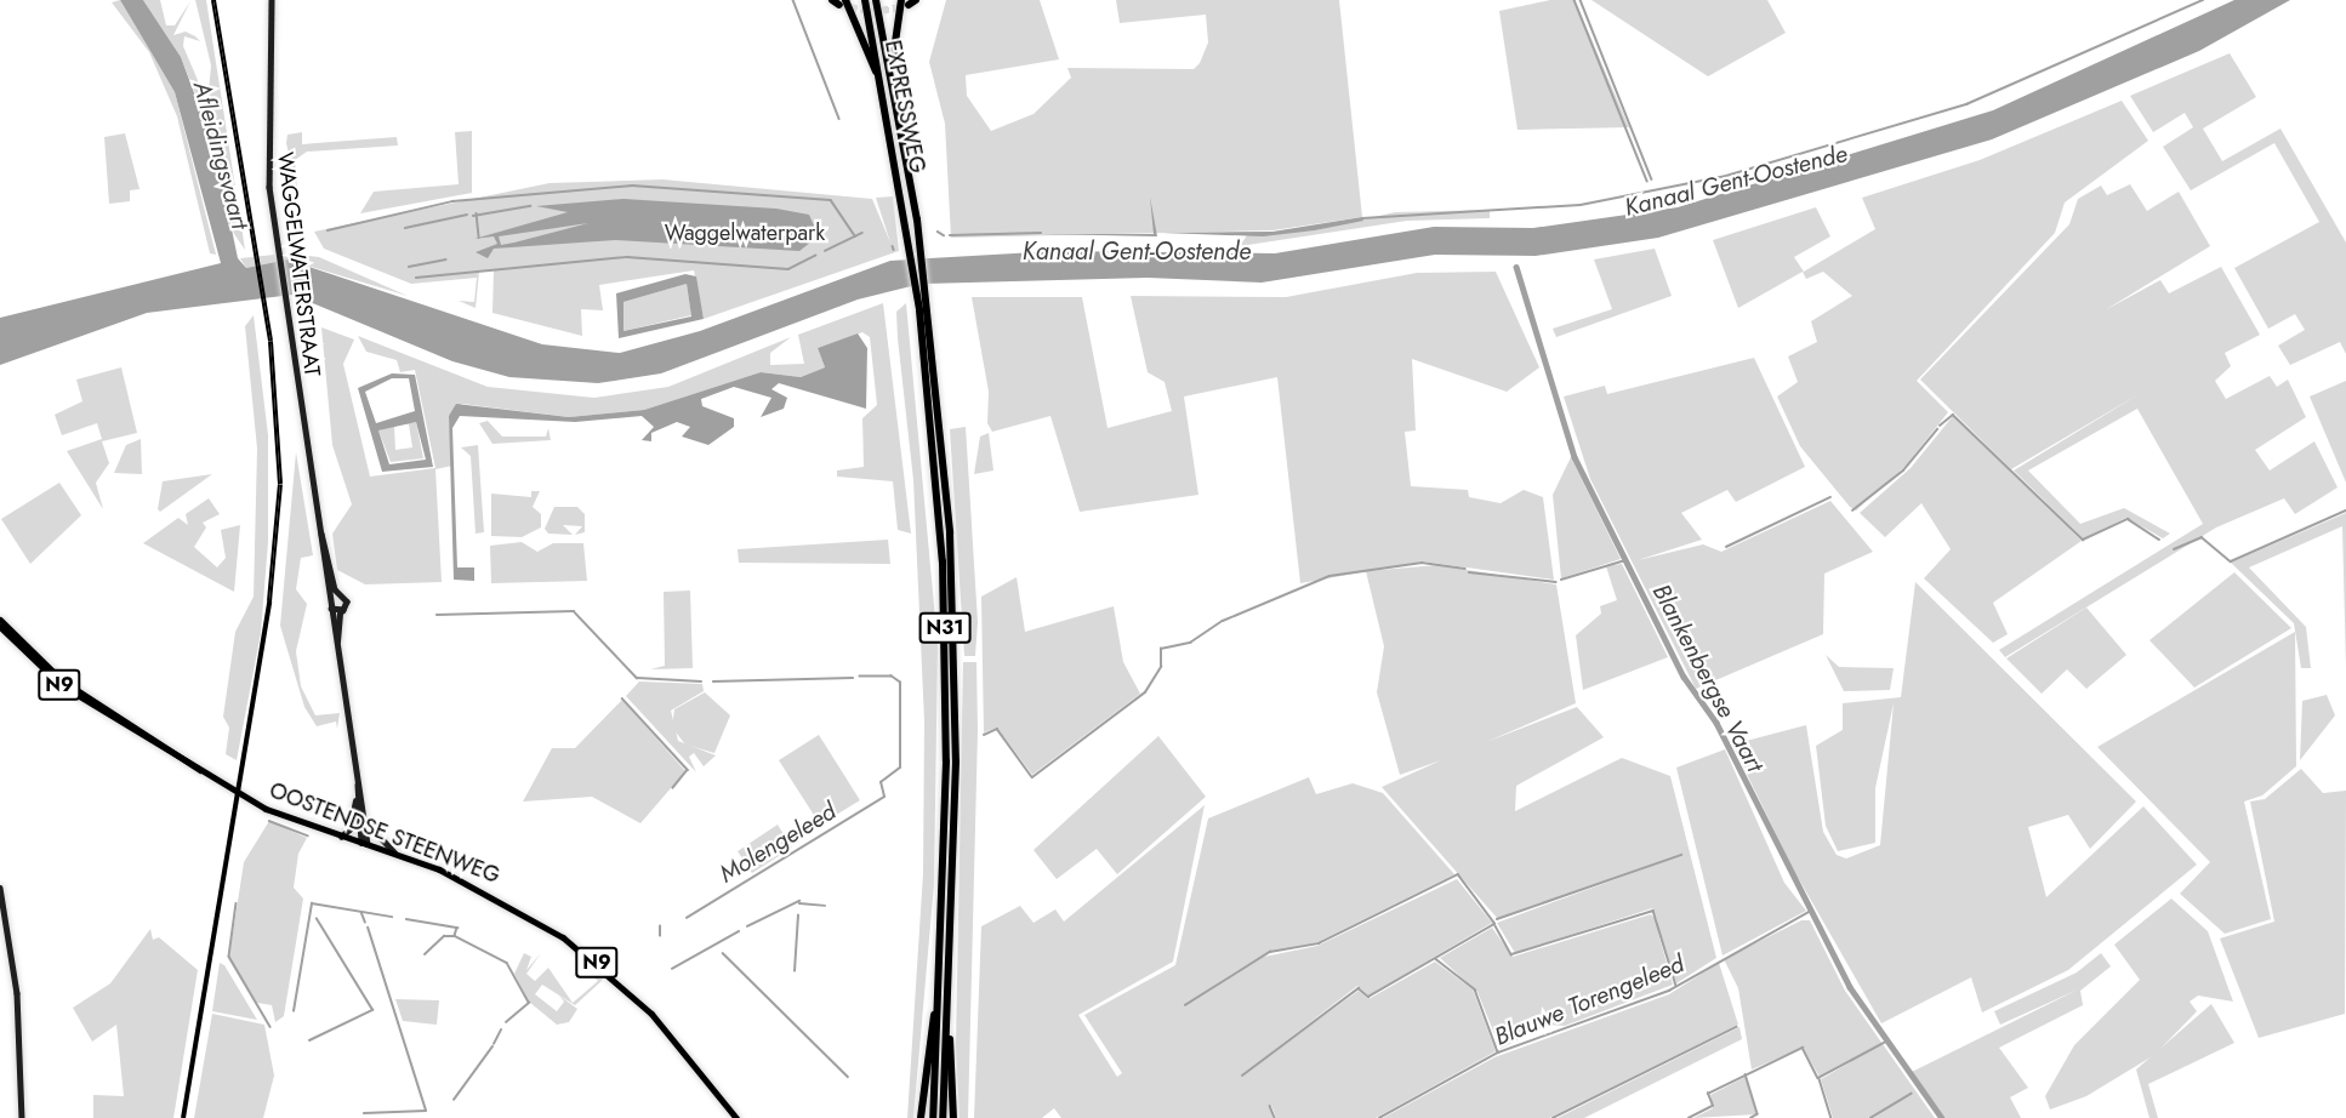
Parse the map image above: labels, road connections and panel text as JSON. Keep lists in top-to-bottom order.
{
  "streets": {
    "highway": ["EXPRESSWEG", "N31"],
    "main road": ["WAGGELWATERSTRAAT", "N9", "OOSTENDSE STEENWEG"]
  },
  "crossings": [
    ["EXPRESSWEG", "N31"],
    ["WAGGELWATERSTRAAT", "OOSTENDSE STEENWEG"]
  ],
  "water": [
    "Afleidingsvaart",
    "Kanaal Gent-Oostende",
    "Blankenbergse Vaart",
    "Molengeleed",
    "Blauwe Torengeleed"
  ],
  "parks": ["Waggelwaterpark"]
}
